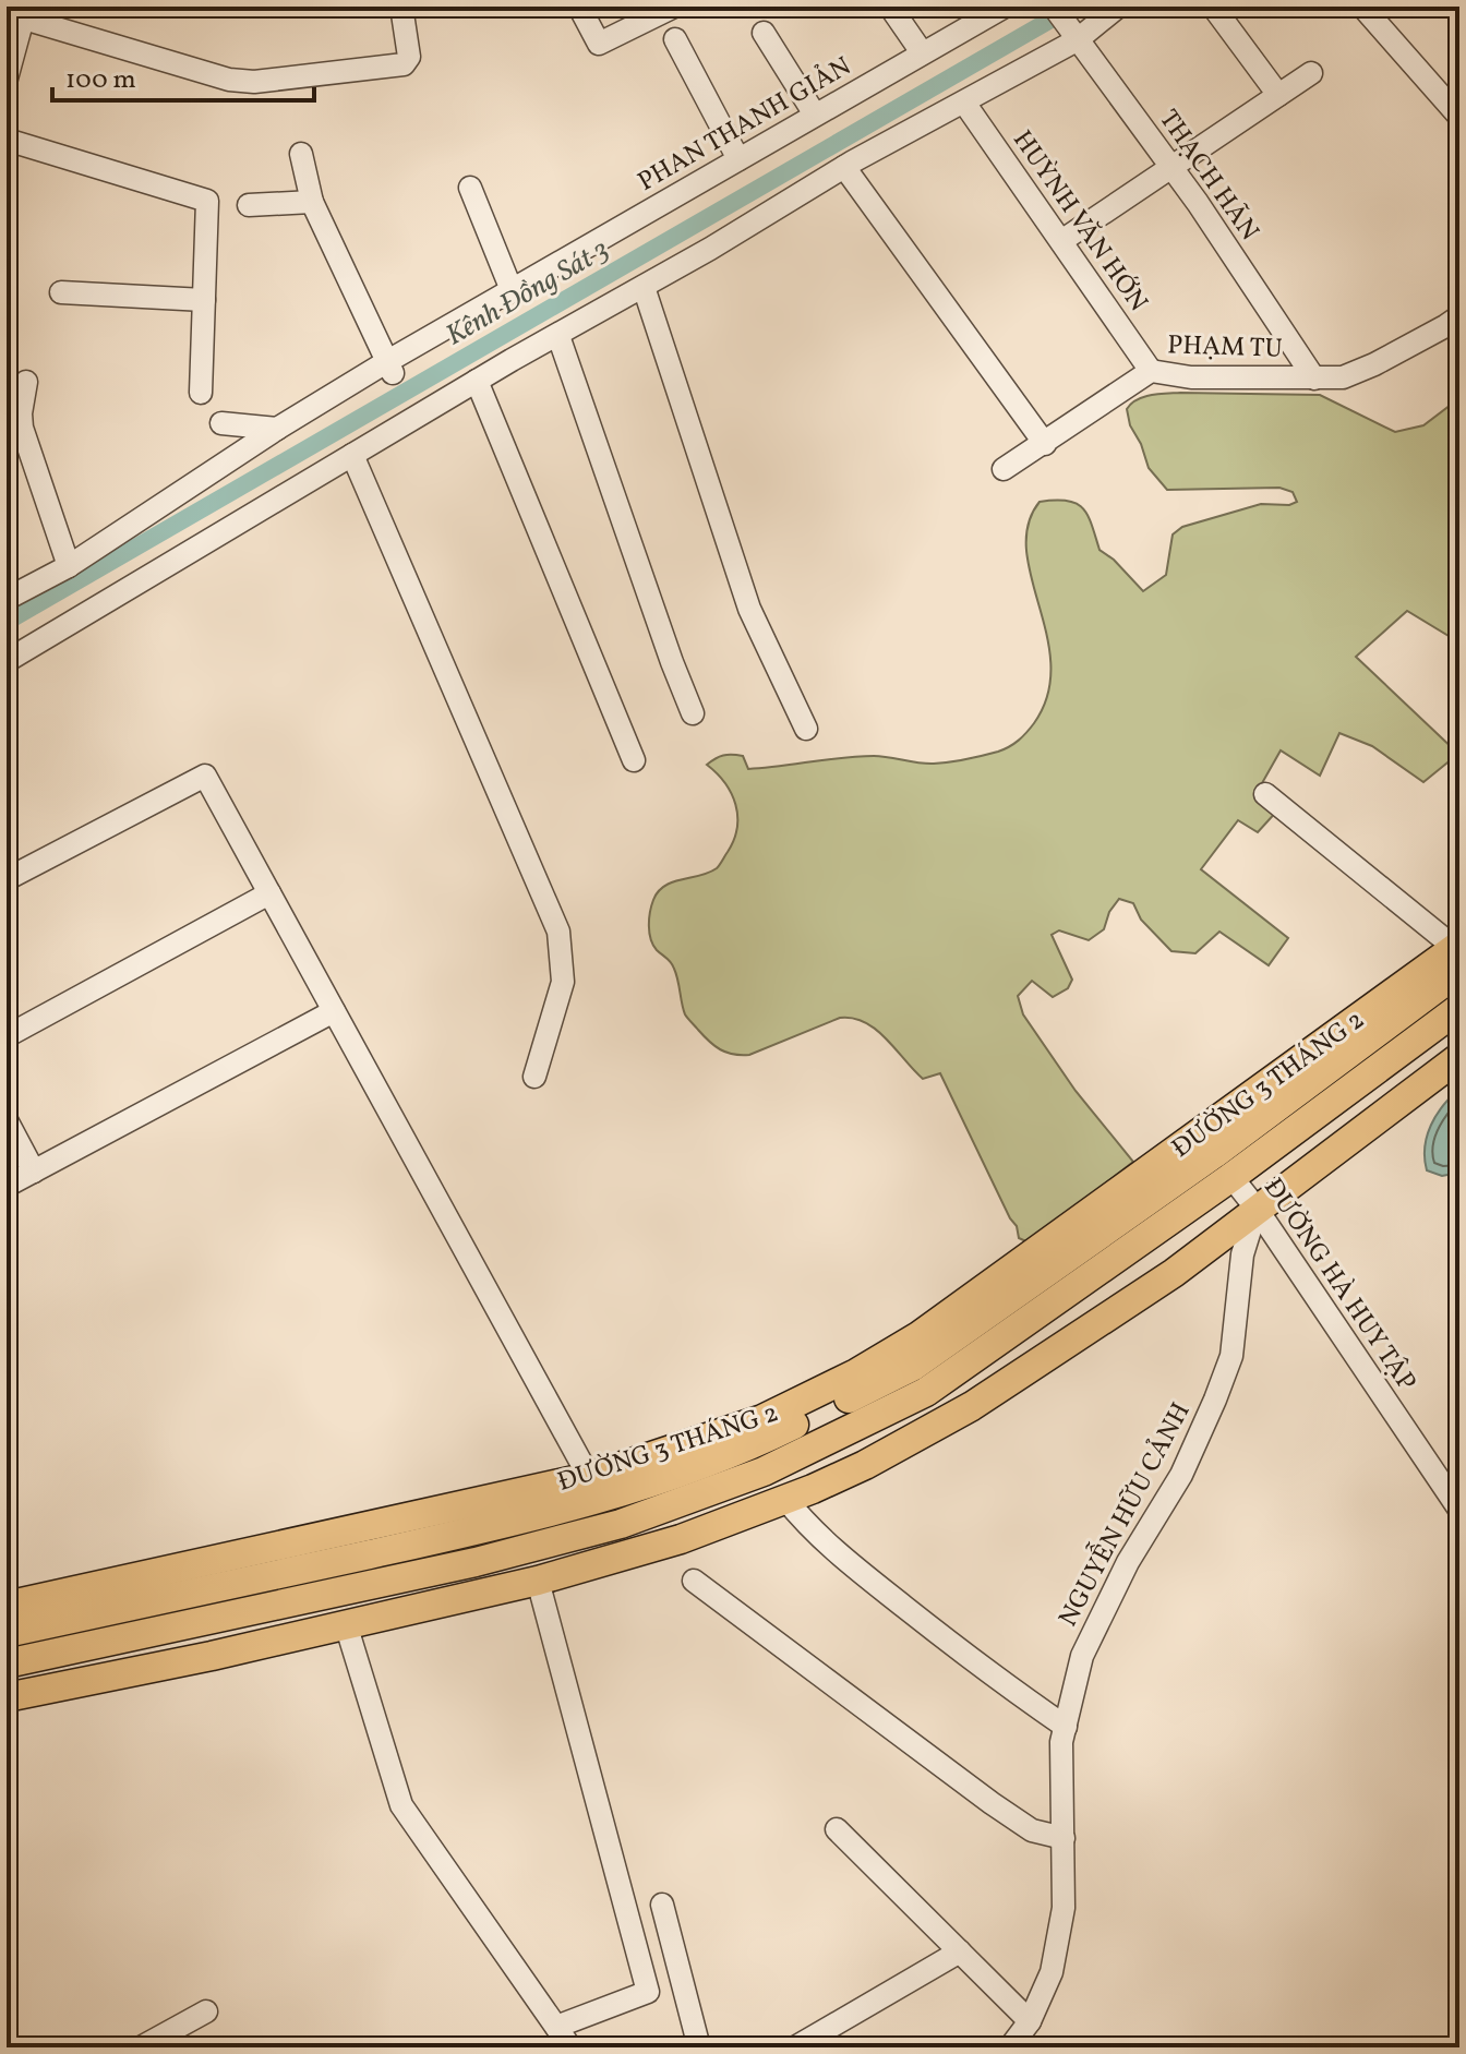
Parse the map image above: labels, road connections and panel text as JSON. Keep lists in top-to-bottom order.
{
  "streets": {
    "main road": ["ĐƯỜNG 3 THÁNG 2"],
    "street": [
      "PHAN THANH GIẢN",
      "THẠCH HÃN",
      "HUỲNH VĂN HỚN",
      "PHẠM TU",
      "ĐƯỜNG HÀ HUY TẬP",
      "NGUYỄN HỮU CẢNH"
    ]
  },
  "crossings": [
    ["THẠCH HÃN", "PHẠM TU"],
    ["HUỲNH VĂN HỚN", "PHẠM TU"],
    ["ĐƯỜNG 3 THÁNG 2", "ĐƯỜNG HÀ HUY TẬP"],
    ["ĐƯỜNG HÀ HUY TẬP", "NGUYỄN HỮU CẢNH"]
  ],
  "water": ["Kênh Đồng Sát 3"],
  "scale_bar": "100 m"
}
